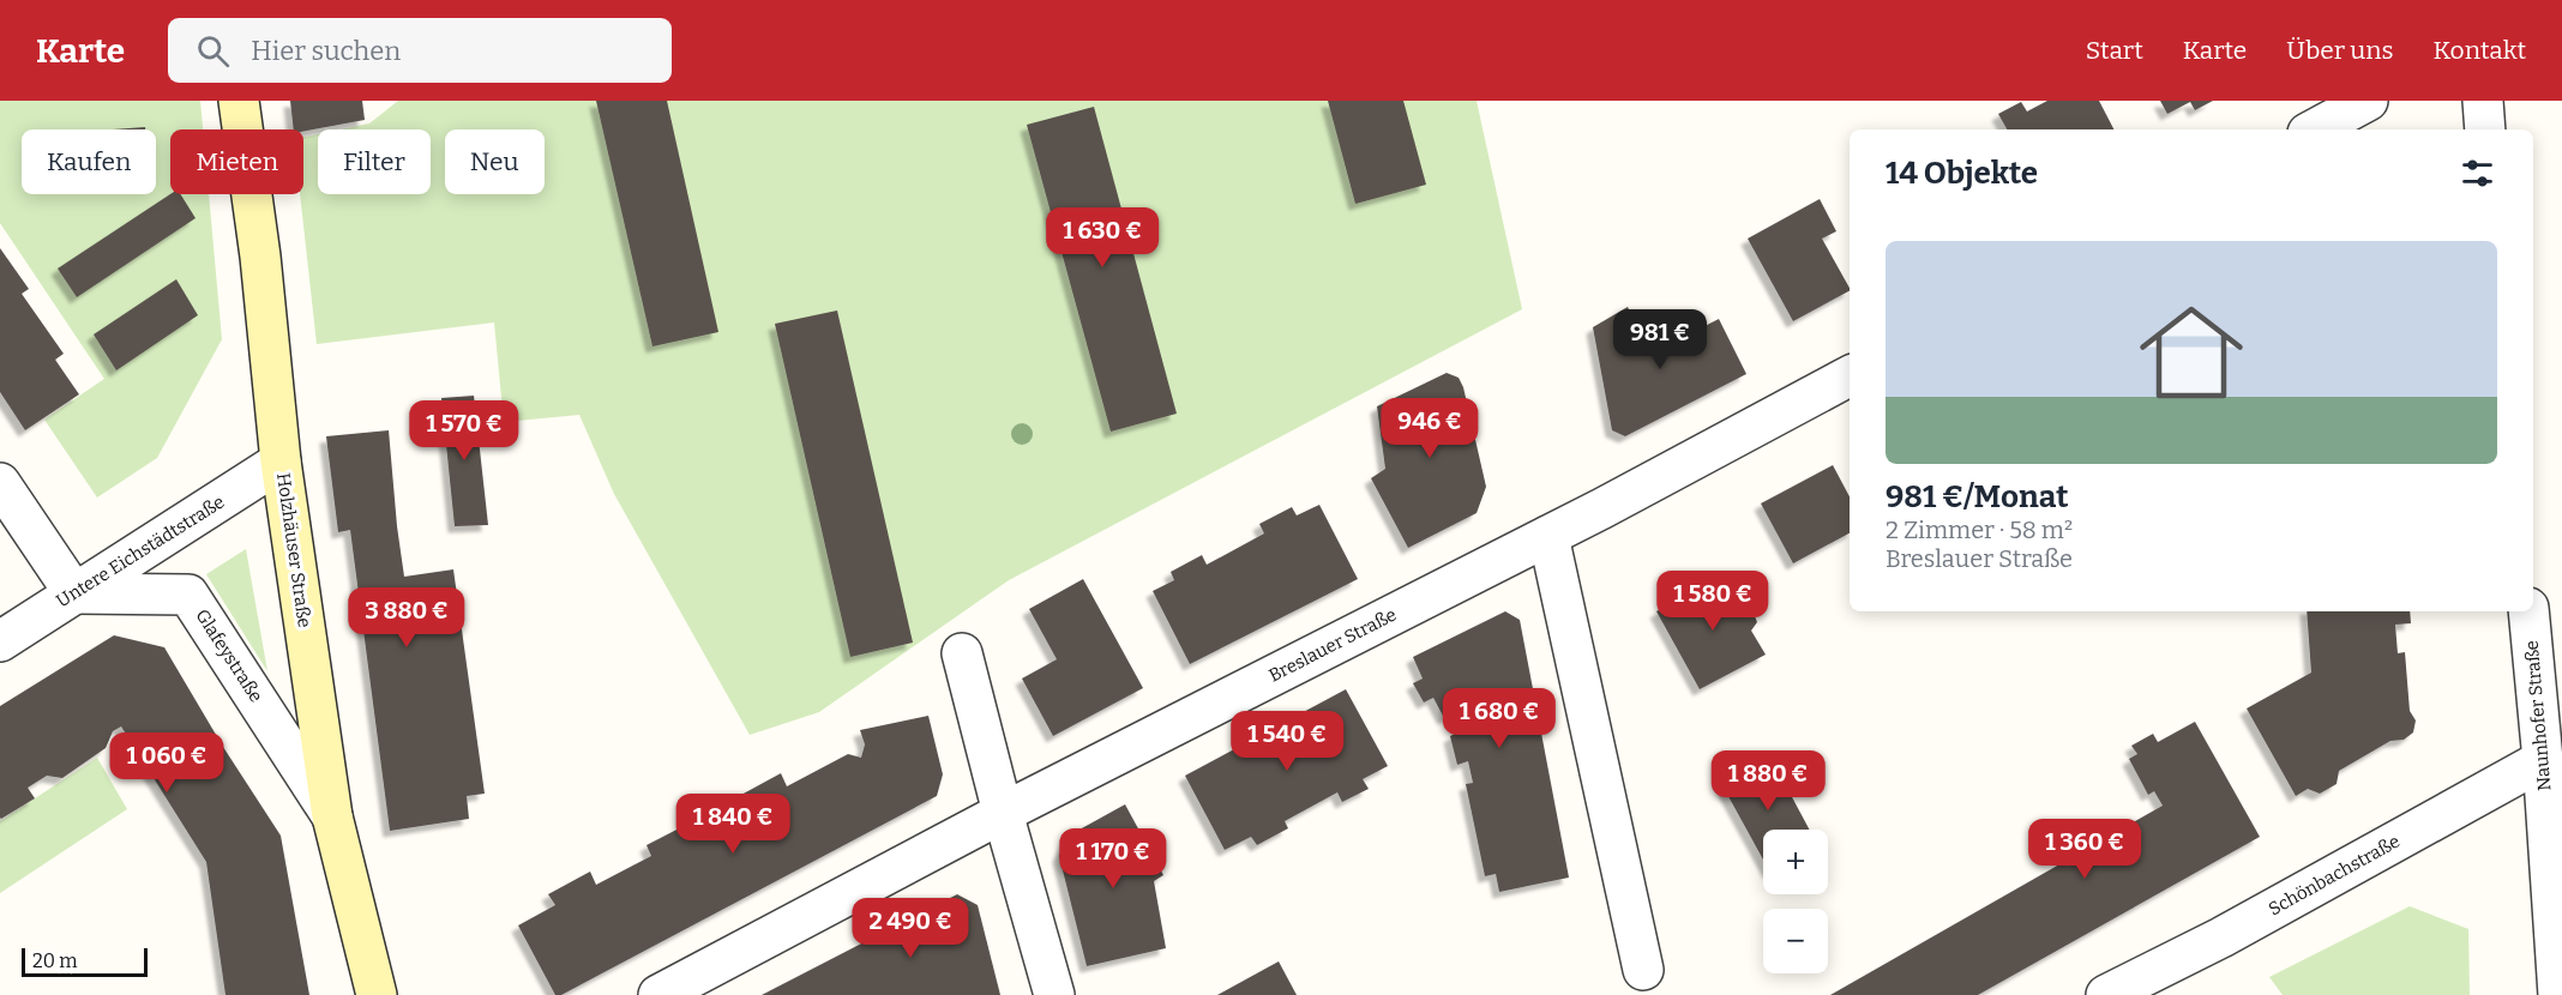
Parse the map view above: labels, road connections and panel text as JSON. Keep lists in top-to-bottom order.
{
  "streets": {
    "main road": ["Holzhäuser Straße"],
    "street": [
      "Untere Eichstädtstraße",
      "Breslauer Straße",
      "Glafeystraße",
      "Naunhofer Straße",
      "Schönbachstraße"
    ]
  },
  "crossings": [
    ["Holzhäuser Straße", "Untere Eichstädtstraße"],
    ["Holzhäuser Straße", "Glafeystraße"],
    ["Untere Eichstädtstraße", "Glafeystraße"],
    ["Naunhofer Straße", "Schönbachstraße"]
  ],
  "scale_bar": "20 m",
  "page": {
    "header": "Karte",
    "search": "Hier suchen",
    "nav": [
      "Start",
      "Karte",
      "Über uns",
      "Kontakt"
    ],
    "chip": [
      "Kaufen",
      "Mieten",
      "Filter",
      "Neu"
    ],
    "heading": "14 Objekte",
    "price": [
      "1 630 €",
      "981 €",
      "946 €",
      "1 570 €",
      "1 580 €",
      "3 880 €",
      "1 680 €",
      "1 540 €",
      "1 060 €",
      "1 880 €",
      "1 840 €",
      "1 360 €",
      "1 170 €",
      "2 490 €"
    ],
    "list": [
      {
        "name": "981 €/Monat",
        "note": "2 Zimmer · 58 m² · Breslauer Straße"
      }
    ],
    "map_buttons": ["+", "−"],
    "scale": "20 m"
  }
}
